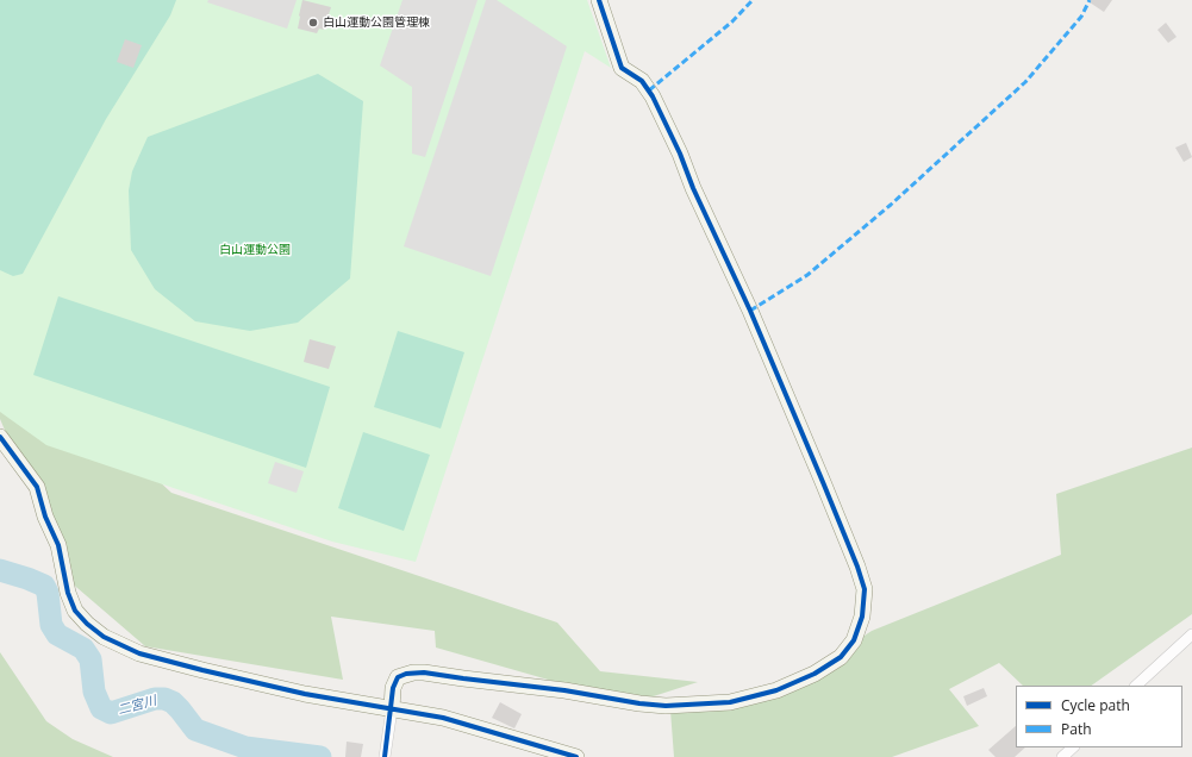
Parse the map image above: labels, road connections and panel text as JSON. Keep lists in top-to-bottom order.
{
  "water": ["二宮川"],
  "parks": ["白山運動公園"],
  "places": ["白山運動公園管理棟"],
  "legend": ["Cycle path", "Path"]
}
